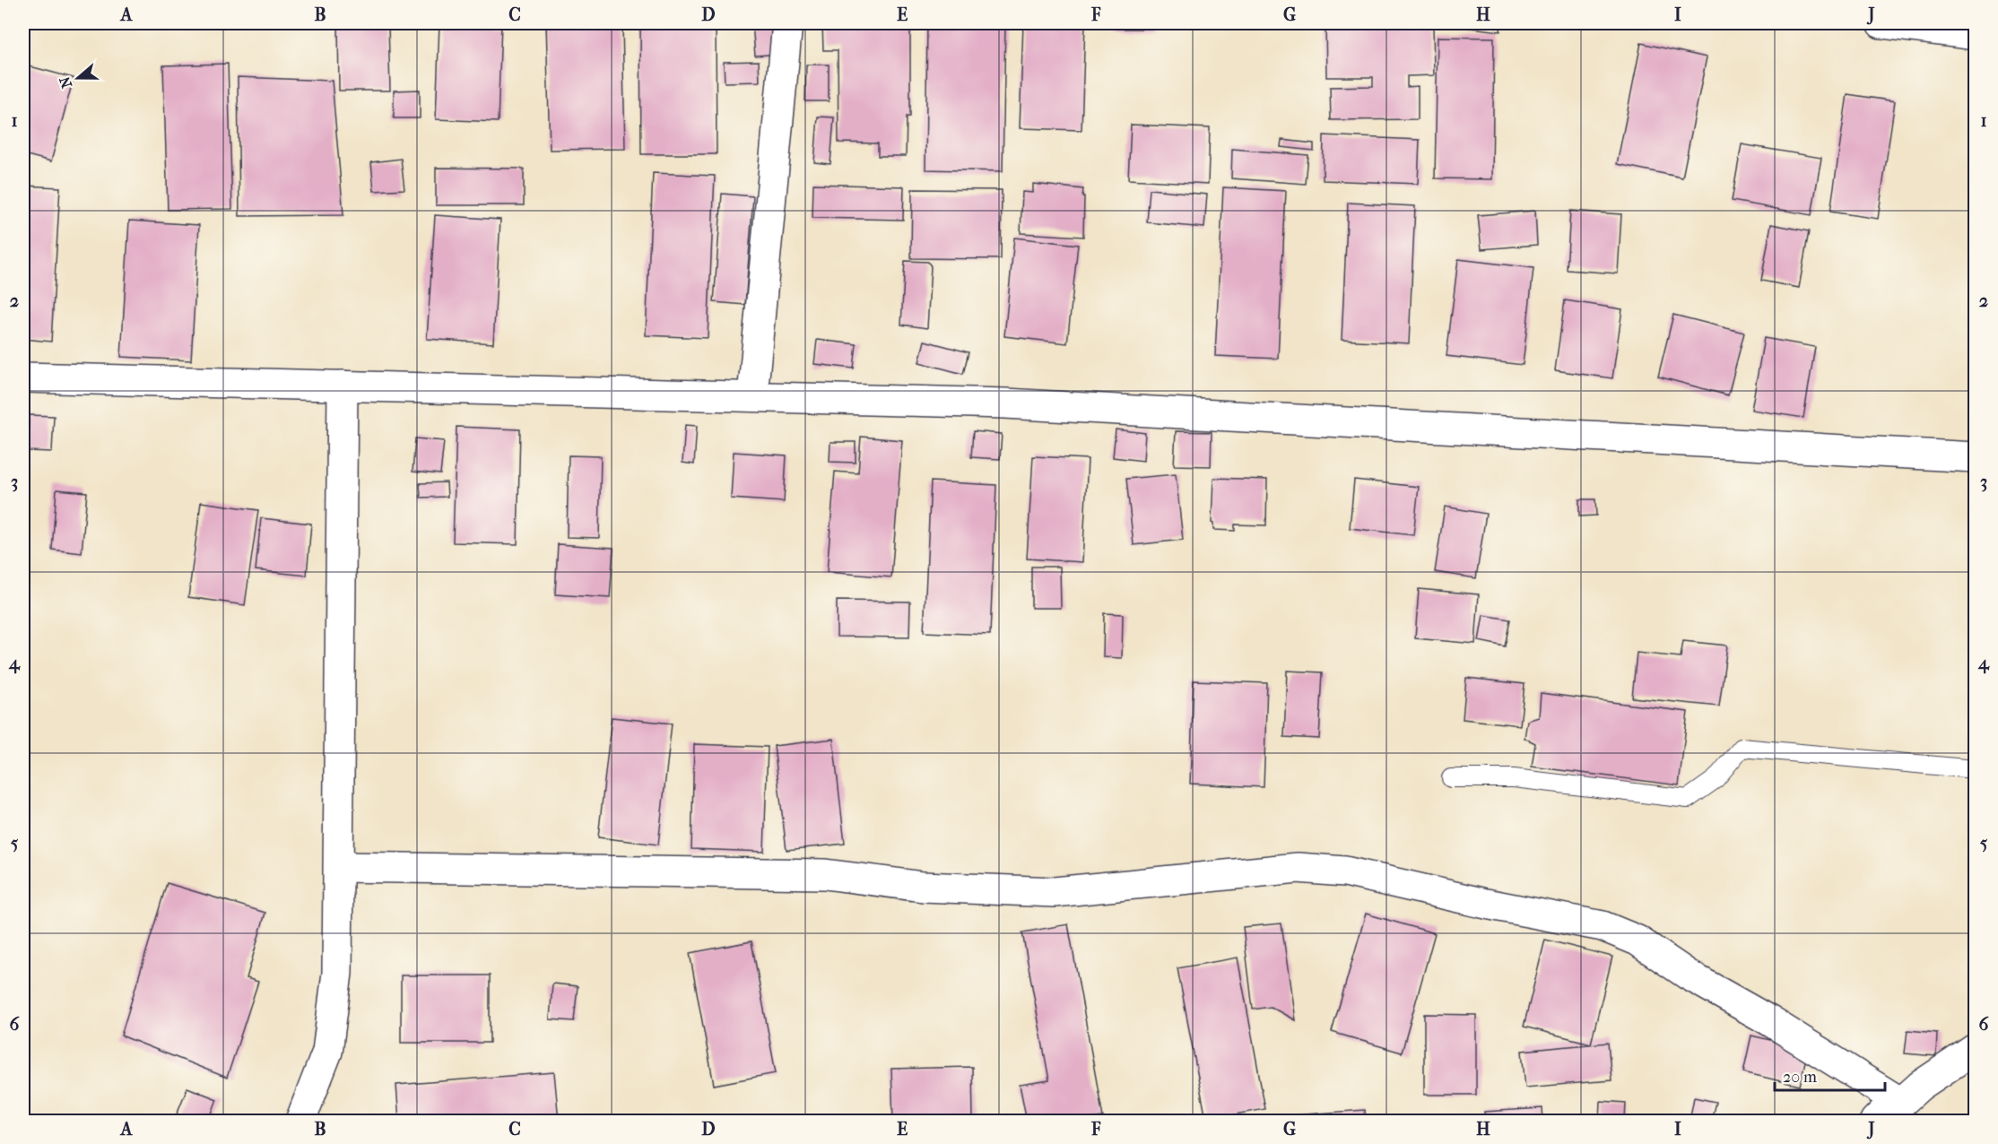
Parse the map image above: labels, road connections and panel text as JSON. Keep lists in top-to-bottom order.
{
  "scale_bar": "20 m",
  "north": "left",
  "grid": {
    "columns": [
      "A",
      "B",
      "C",
      "D",
      "E",
      "F",
      "G",
      "H",
      "I",
      "J"
    ],
    "rows": [
      "1",
      "2",
      "3",
      "4",
      "5",
      "6"
    ]
  }
}
